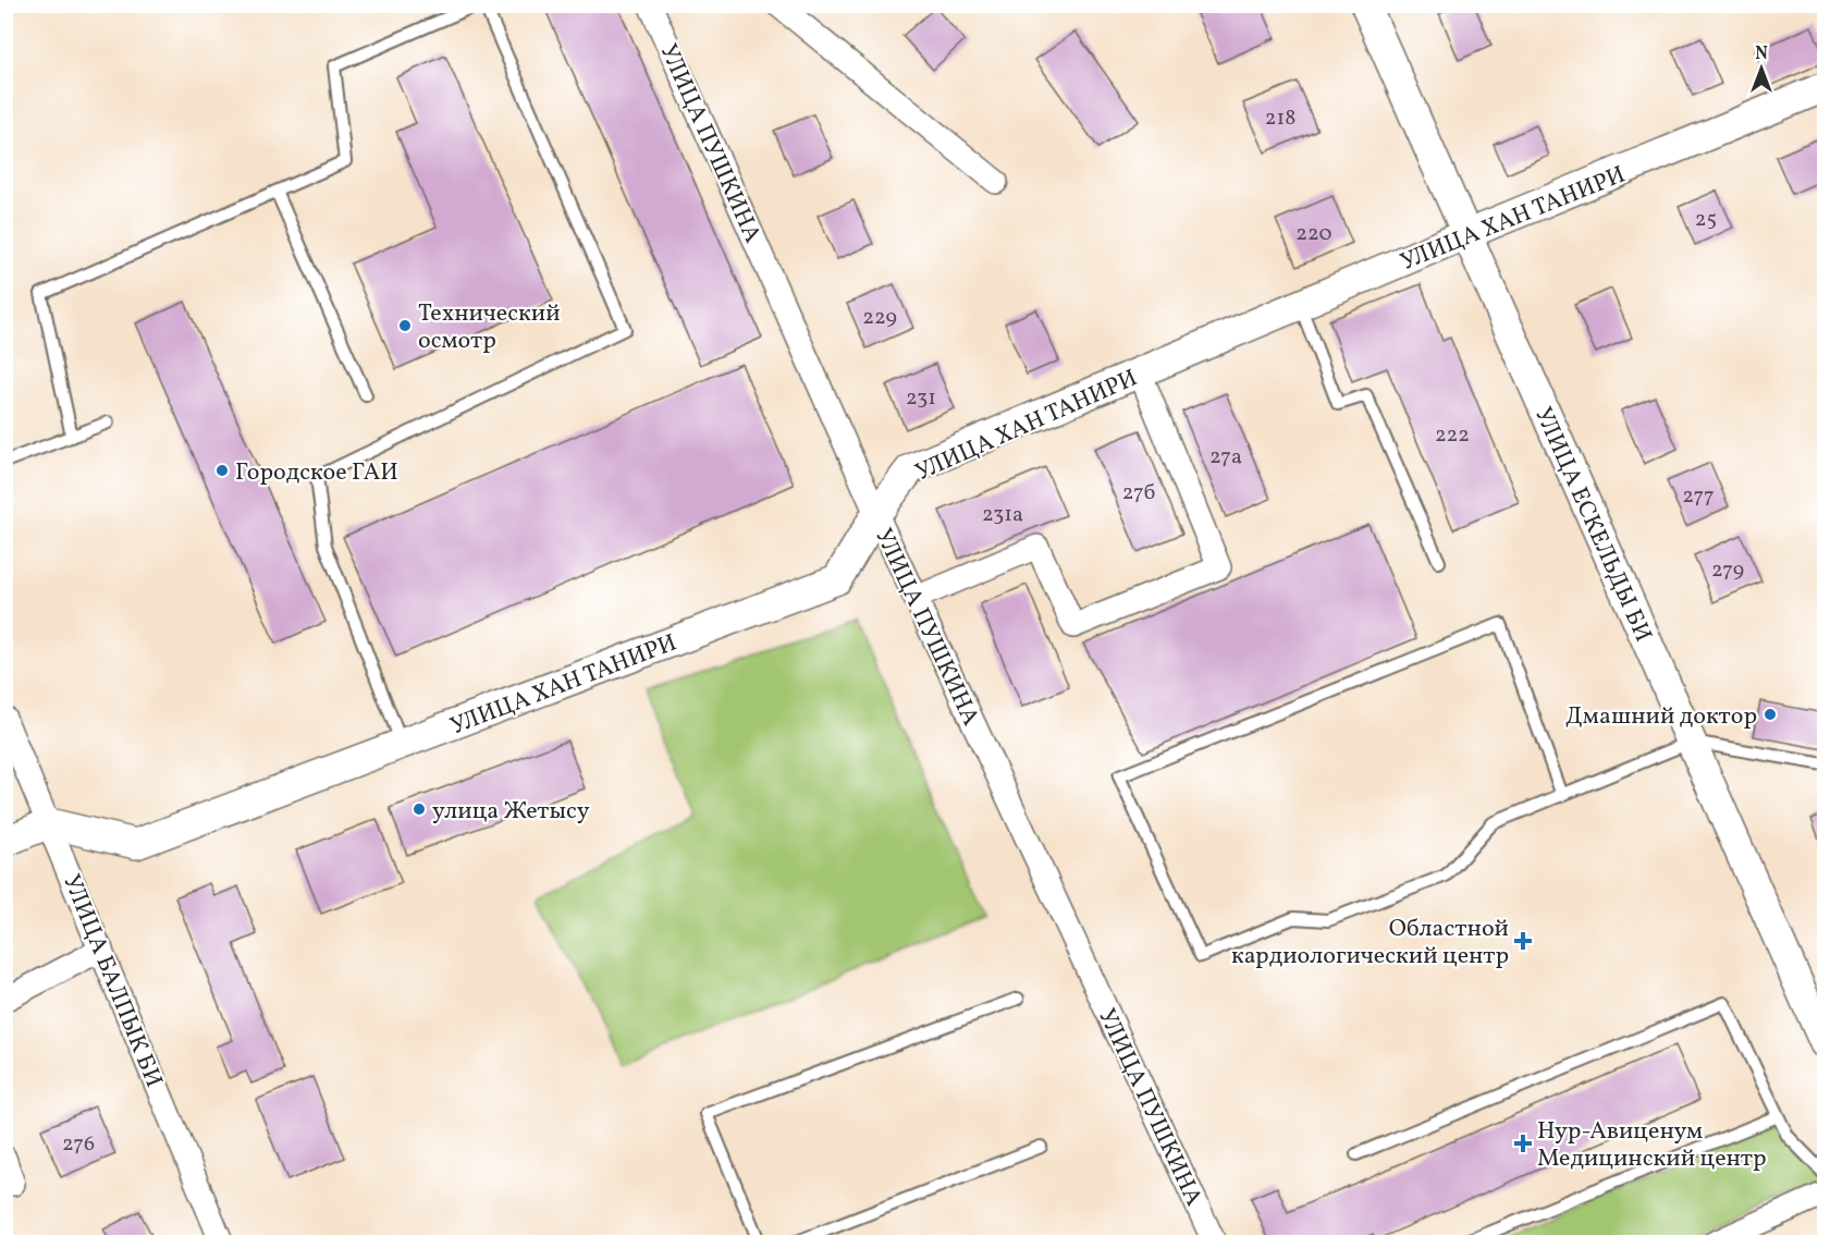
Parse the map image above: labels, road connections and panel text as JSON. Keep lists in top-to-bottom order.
{
  "streets": {
    "street": [
      "УЛИЦА ПУШКИНА",
      "УЛИЦА ХАН ТАНИРИ",
      "УЛИЦА ЕСКЕЛЬДЫ БИ",
      "УЛИЦА БАЛПЫК БИ"
    ]
  },
  "crossings": [
    ["УЛИЦА ПУШКИНА", "УЛИЦА ХАН ТАНИРИ"],
    ["УЛИЦА ХАН ТАНИРИ", "УЛИЦА ЕСКЕЛЬДЫ БИ"],
    ["УЛИЦА ХАН ТАНИРИ", "УЛИЦА БАЛПЫК БИ"]
  ],
  "places": {
    "other": [
      "Технический осмотр",
      "Городское ГАИ",
      "Дмашний доктор",
      "улица Жетысу"
    ],
    "health": ["Областной кардиологический центр", "Нур-Авиценум Медицинский центр"]
  },
  "house_numbers": [
    "218",
    "25",
    "220",
    "229",
    "231",
    "222",
    "27а",
    "27б",
    "277",
    "231а",
    "279",
    "276"
  ],
  "north": "top"
}
